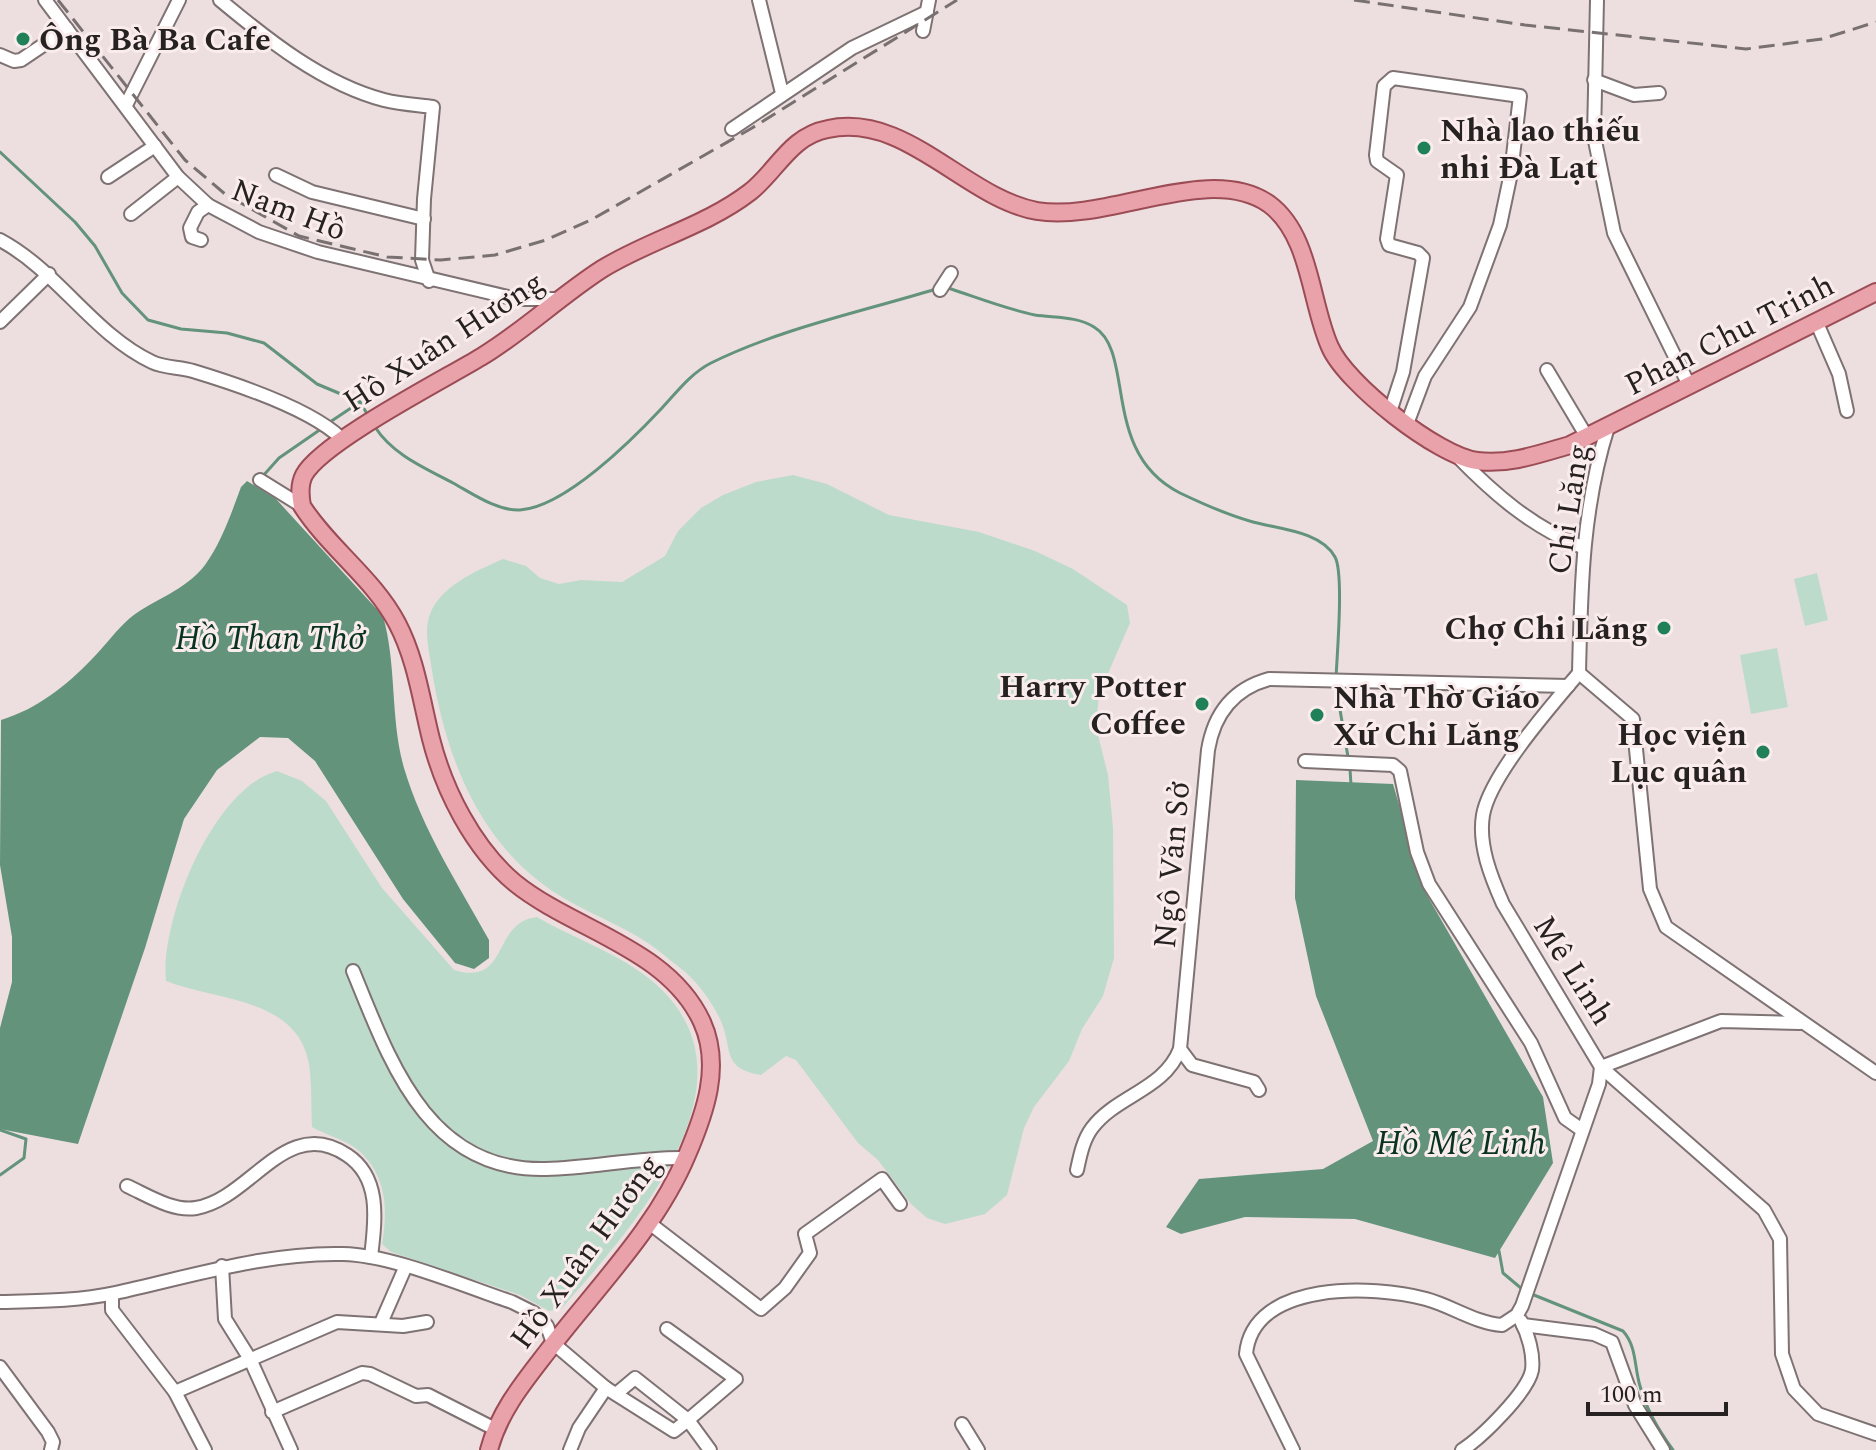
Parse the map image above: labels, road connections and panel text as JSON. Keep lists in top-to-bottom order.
{
  "streets": {
    "main road": ["Phan Chu Trinh", "Hồ Xuân Hương"],
    "street": [
      "Nam Hồ",
      "Chi Lăng",
      "Ngô Văn Sở",
      "Mê Linh"
    ]
  },
  "crossings": [
    ["Nam Hồ", "Hồ Xuân Hương"],
    ["Phan Chu Trinh", "Hồ Xuân Hương"],
    ["Phan Chu Trinh", "Chi Lăng"],
    ["Hồ Xuân Hương", "Chi Lăng"],
    ["Chi Lăng", "Mê Linh"],
    ["Ngô Văn Sở", "Mê Linh"]
  ],
  "water": ["Hồ Than Thở", "Hồ Mê Linh"],
  "places": [
    "Ông Bà Ba Cafe",
    "Nhà lao thiếu nhi Đà Lạt",
    "Chợ Chi Lăng",
    "Harry Potter Coffee",
    "Nhà Thờ Giáo Xứ Chi Lăng",
    "Học viện Lục quân"
  ],
  "scale_bar": "100 m"
}
